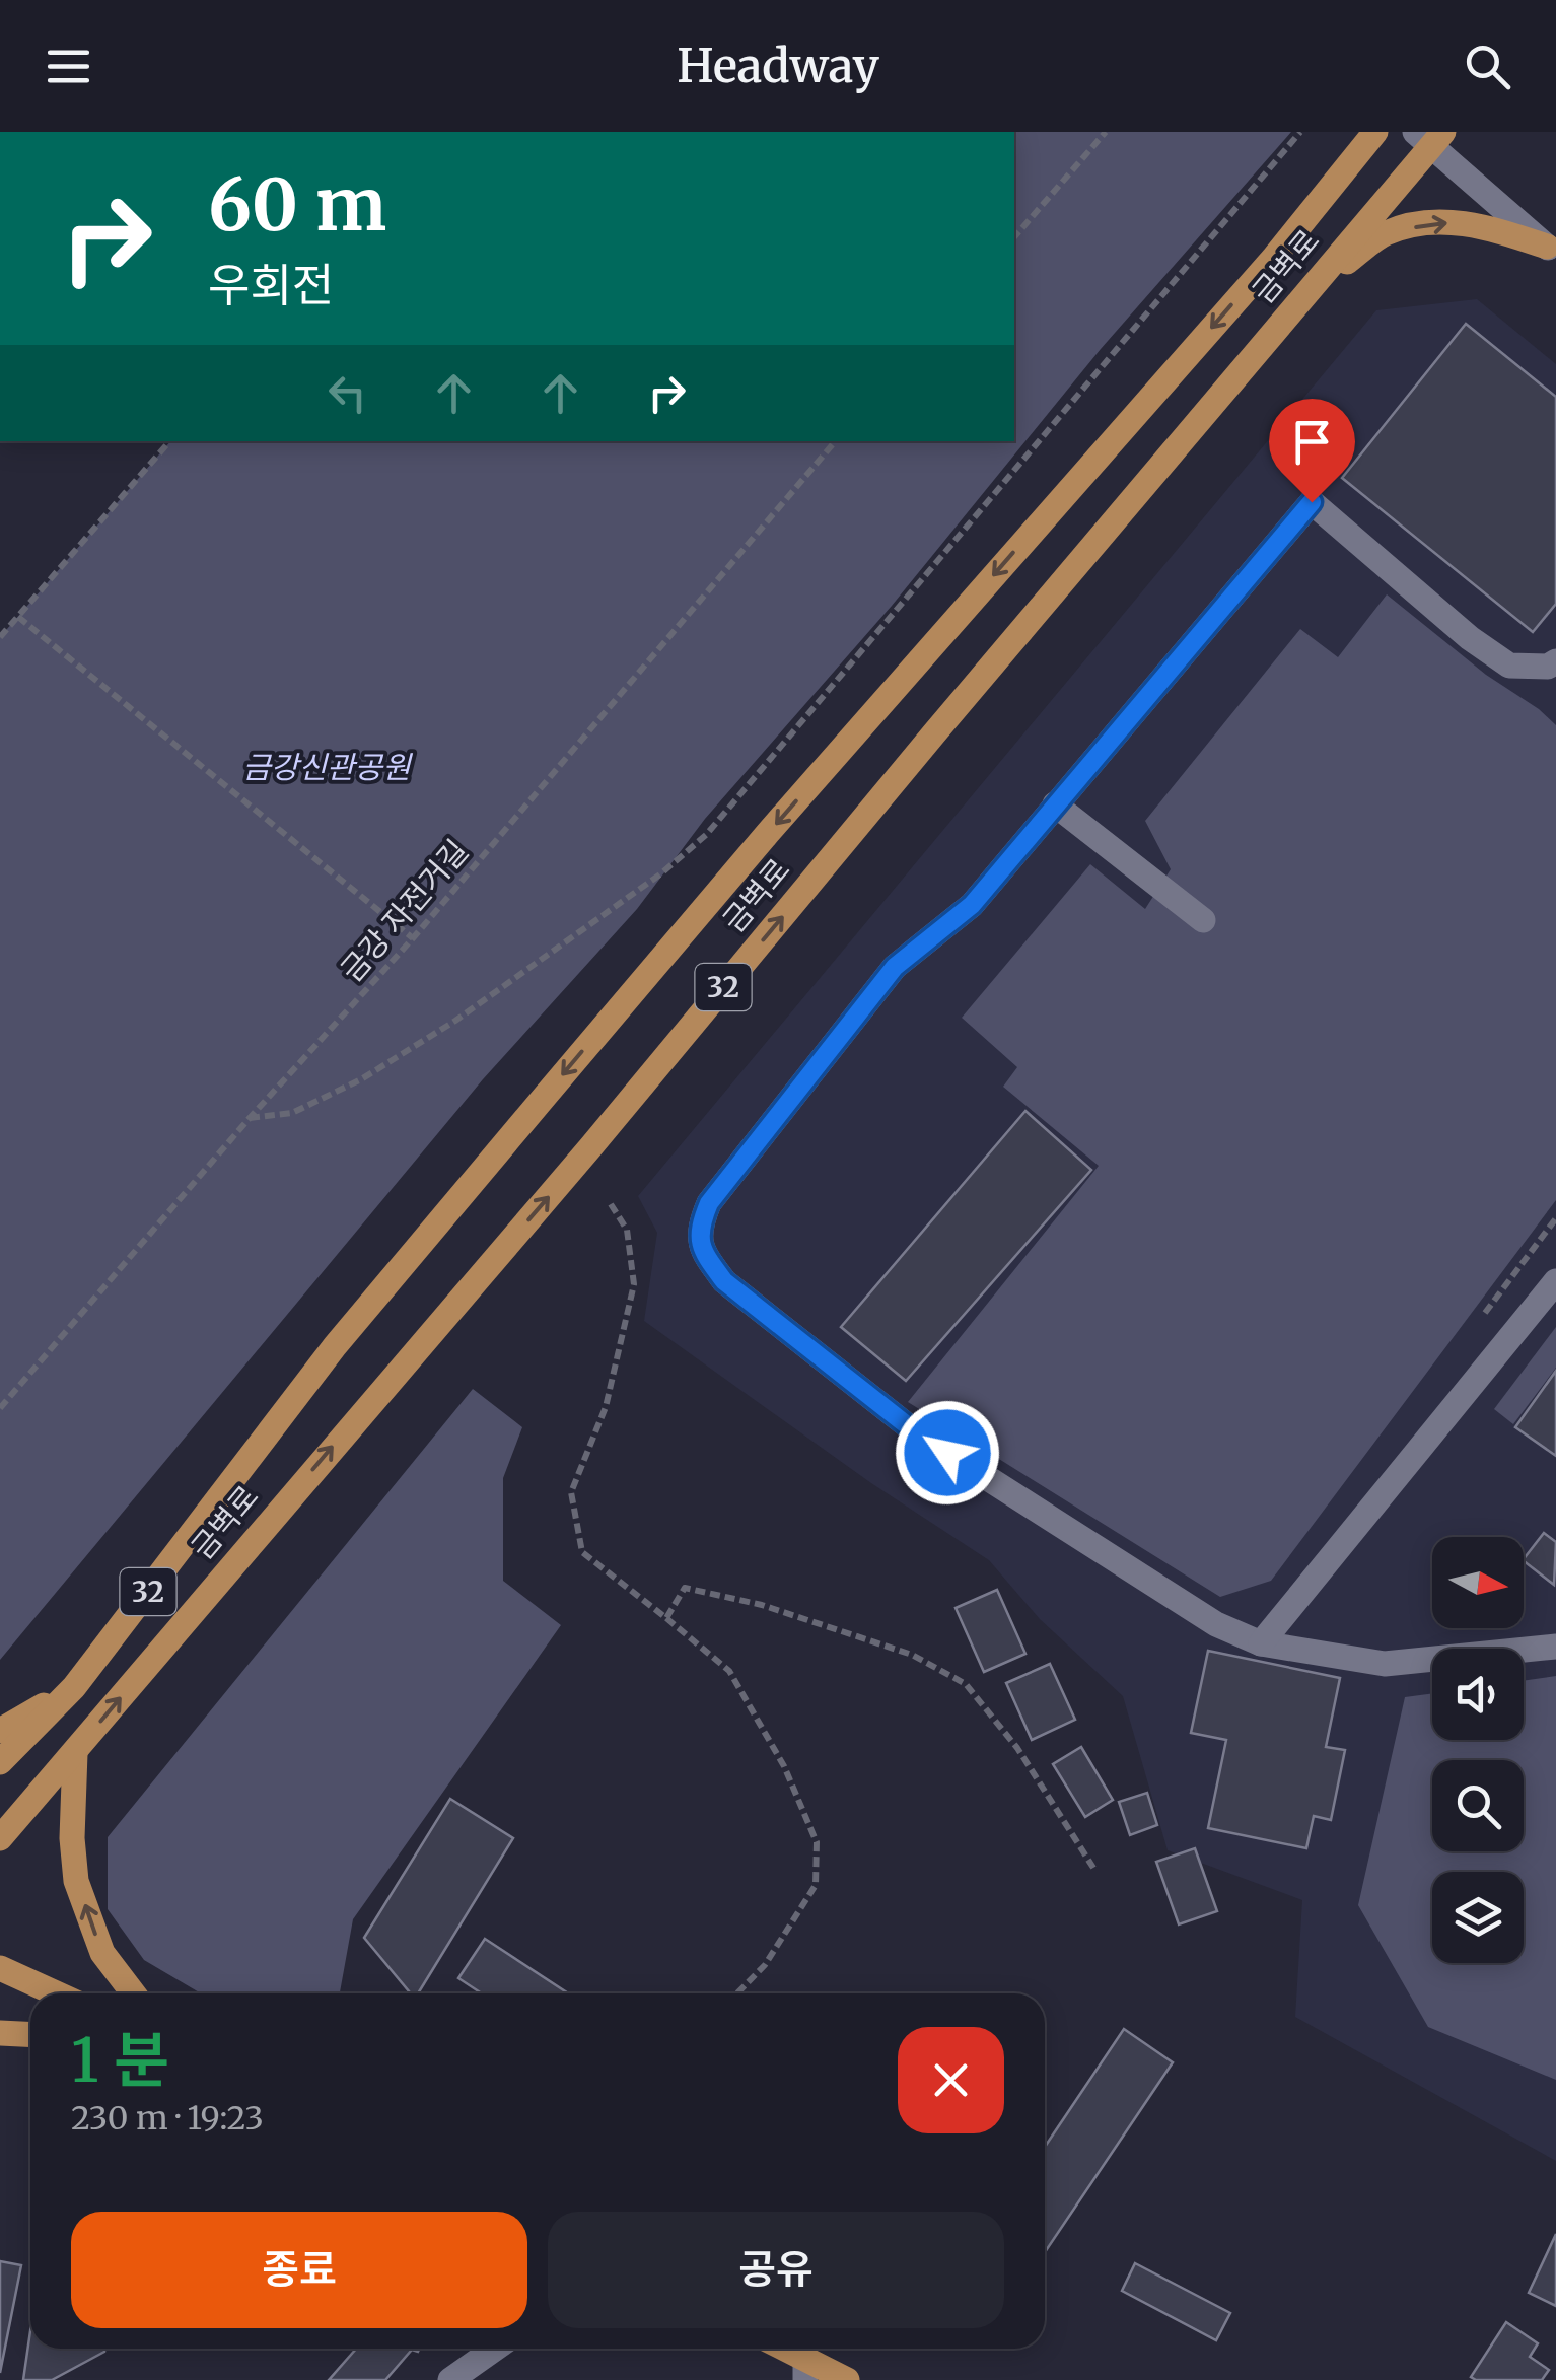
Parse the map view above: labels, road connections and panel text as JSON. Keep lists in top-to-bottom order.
{
  "streets": {
    "main road": ["금벽로", "32"],
    "path": ["금강 자전거길"]
  },
  "parks": ["금강신관공원"],
  "north": "right",
  "page": {
    "header": "Headway",
    "turn": ["60 m", "우회전"],
    "heading": ["1 분", "230 m · 19:23"],
    "buttons": ["종료", "공유"]
  }
}
